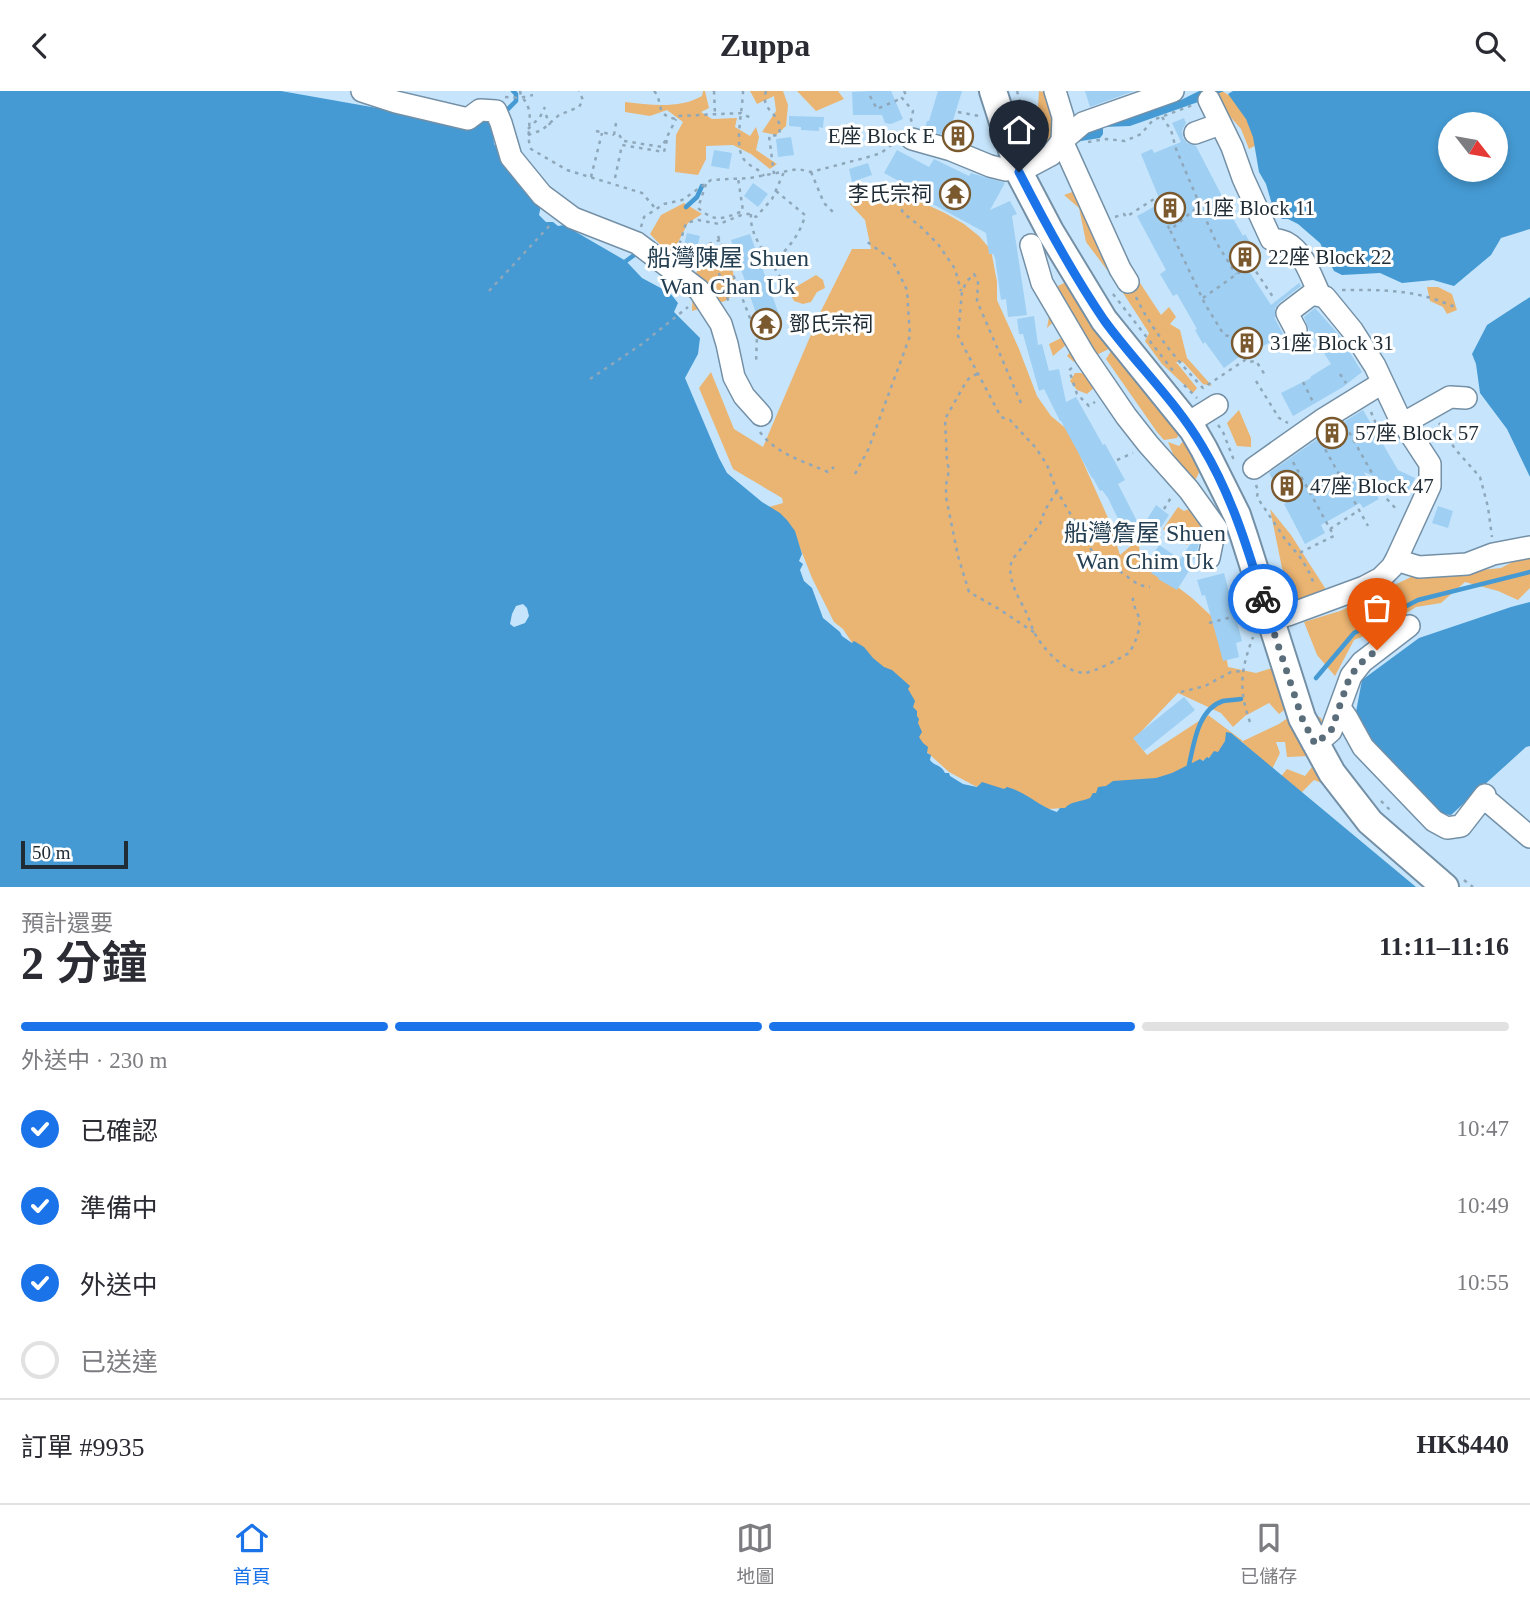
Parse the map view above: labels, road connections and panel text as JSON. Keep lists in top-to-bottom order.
{
  "districts": ["船灣陳屋 Shuen Wan Chan Uk", "船灣詹屋 Shuen Wan Chim Uk"],
  "places": {
    "building": [
      "E座 Block E",
      "11座 Block 11",
      "22座 Block 22",
      "31座 Block 31",
      "57座 Block 57",
      "47座 Block 47"
    ],
    "temple": ["李氏宗祠", "鄧氏宗祠"]
  },
  "scale_bar": "50 m",
  "north": "bottom right",
  "page": {
    "header": "Zuppa",
    "scale": "50 m",
    "heading": ["2 分鐘", "預計還要", "11:11–11:16"],
    "panel": ["訂單 #9935", "HK$440"],
    "bar": "外送中 · 230 m",
    "list": [
      ["已確認", "10:47"],
      ["準備中", "10:49"],
      ["外送中", "10:55"],
      "已送達"
    ],
    "tabs": ["首頁", "地圖", "已儲存"]
  }
}
